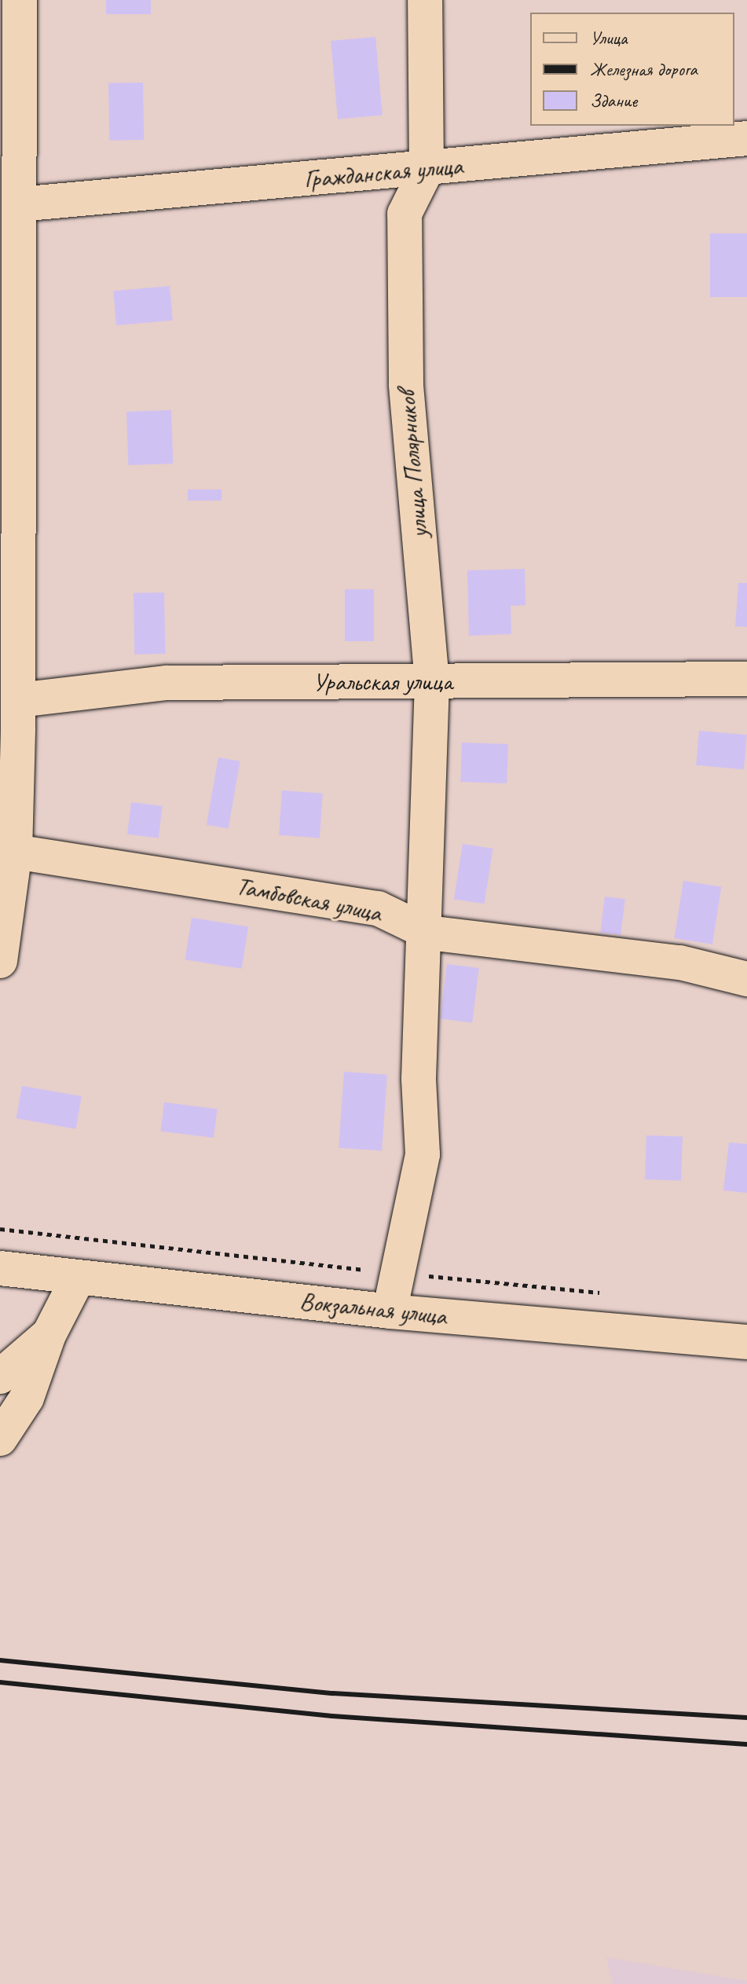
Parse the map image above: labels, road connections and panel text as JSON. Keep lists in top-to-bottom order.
{
  "streets": {
    "street": [
      "Гражданская улица",
      "улица Полярников",
      "Уральская улица",
      "Тамбовская улица",
      "Вокзальная улица"
    ]
  },
  "crossings": [
    ["Гражданская улица", "улица Полярников"],
    ["улица Полярников", "Уральская улица"],
    ["улица Полярников", "Тамбовская улица"],
    ["улица Полярников", "Вокзальная улица"]
  ],
  "legend": ["Улица", "Железная дорога", "Здание"]
}
